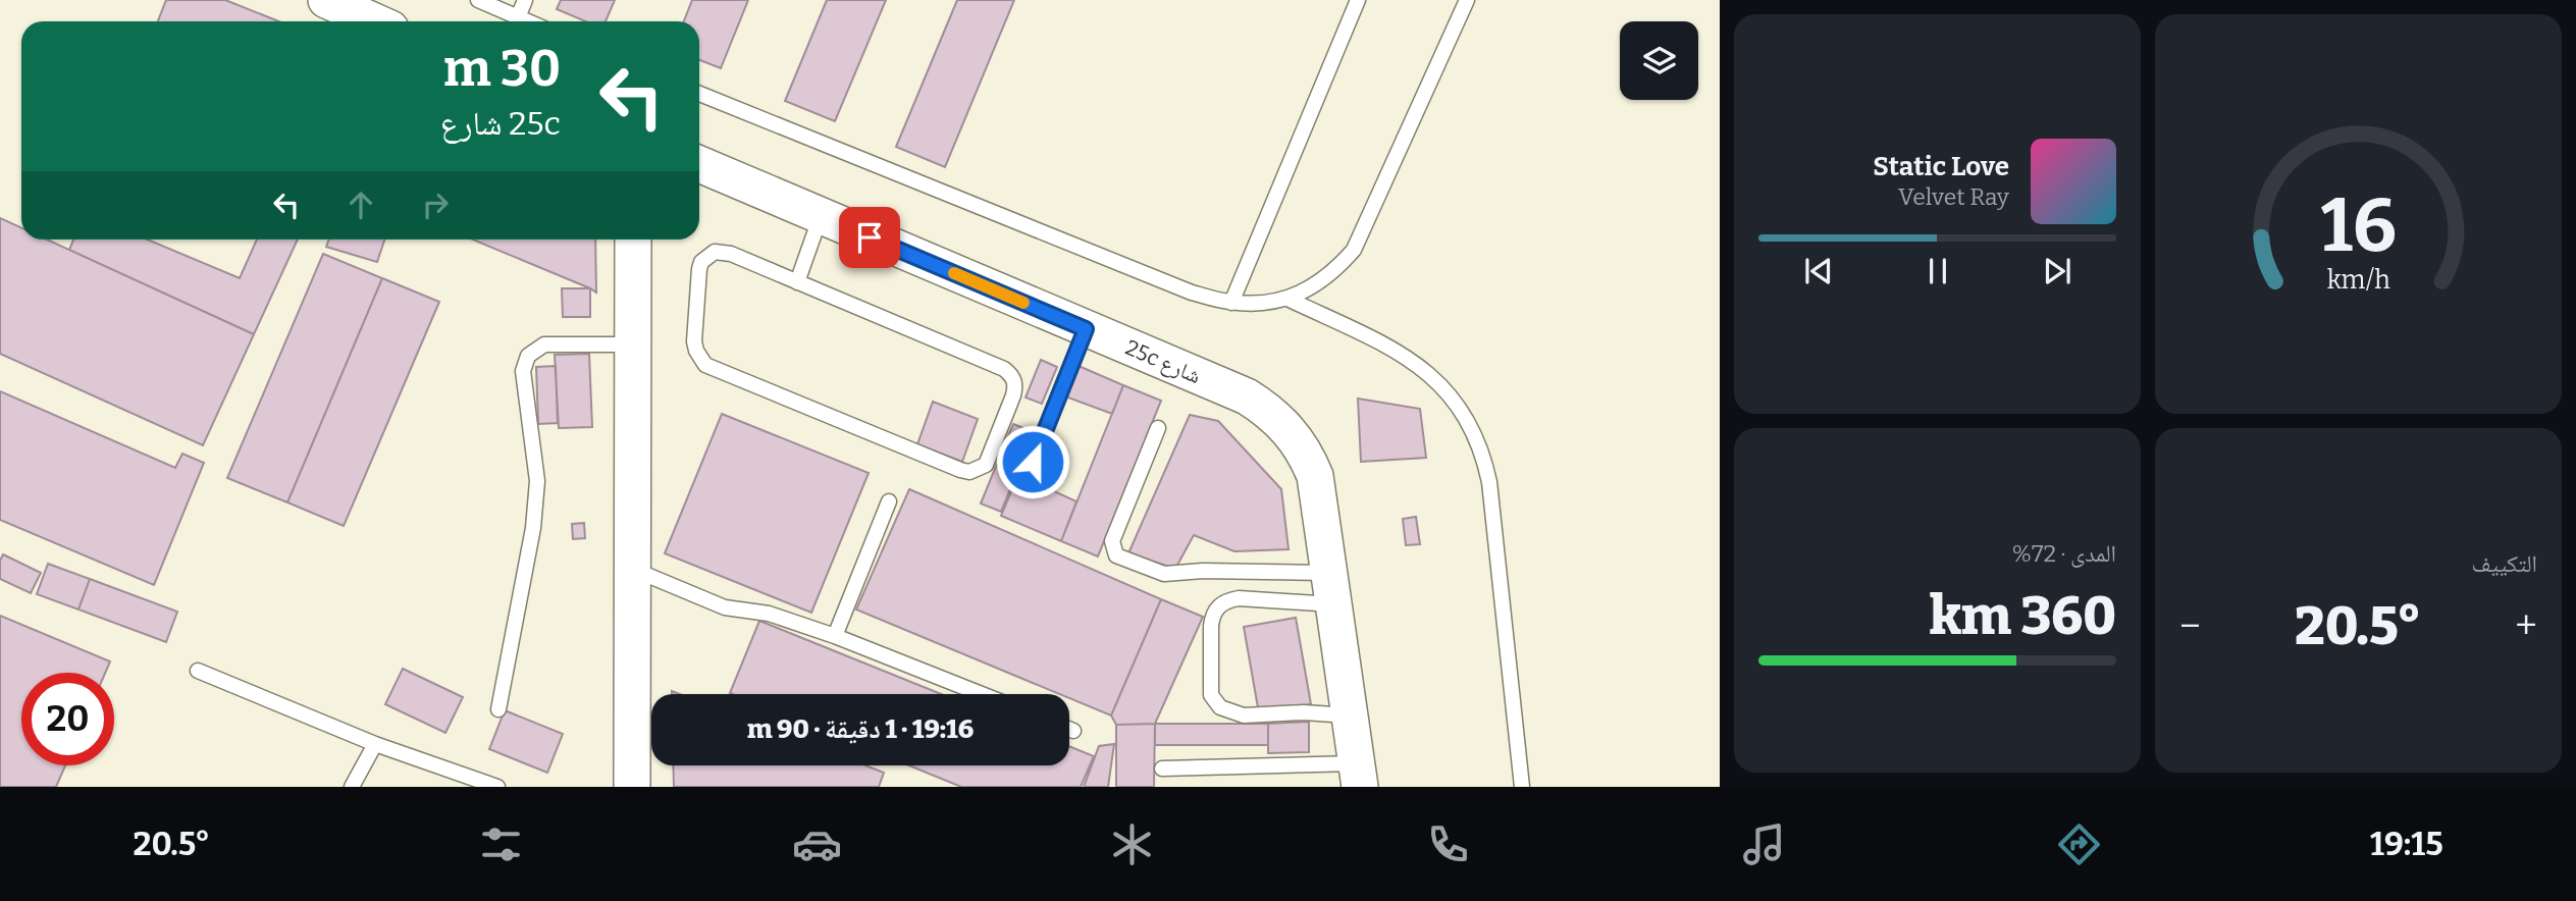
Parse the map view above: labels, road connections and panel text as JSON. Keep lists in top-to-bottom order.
{
  "streets": {
    "street": ["25c شارع"]
  },
  "page": {
    "turn": ["30 m", "25c شارع"],
    "song": ["Static Love", "Velvet Ray"],
    "tile": [
      "التكييف",
      ["المدى · 72%", "360 km"]
    ],
    "heat": ["−", "20.5°", "+"],
    "limit": "20",
    "trip": "19:16 · 1 دقيقة · 90 m",
    "tabs": ["19:15", "20.5°"],
    "gauge": ["16", "km/h"]
  }
}
